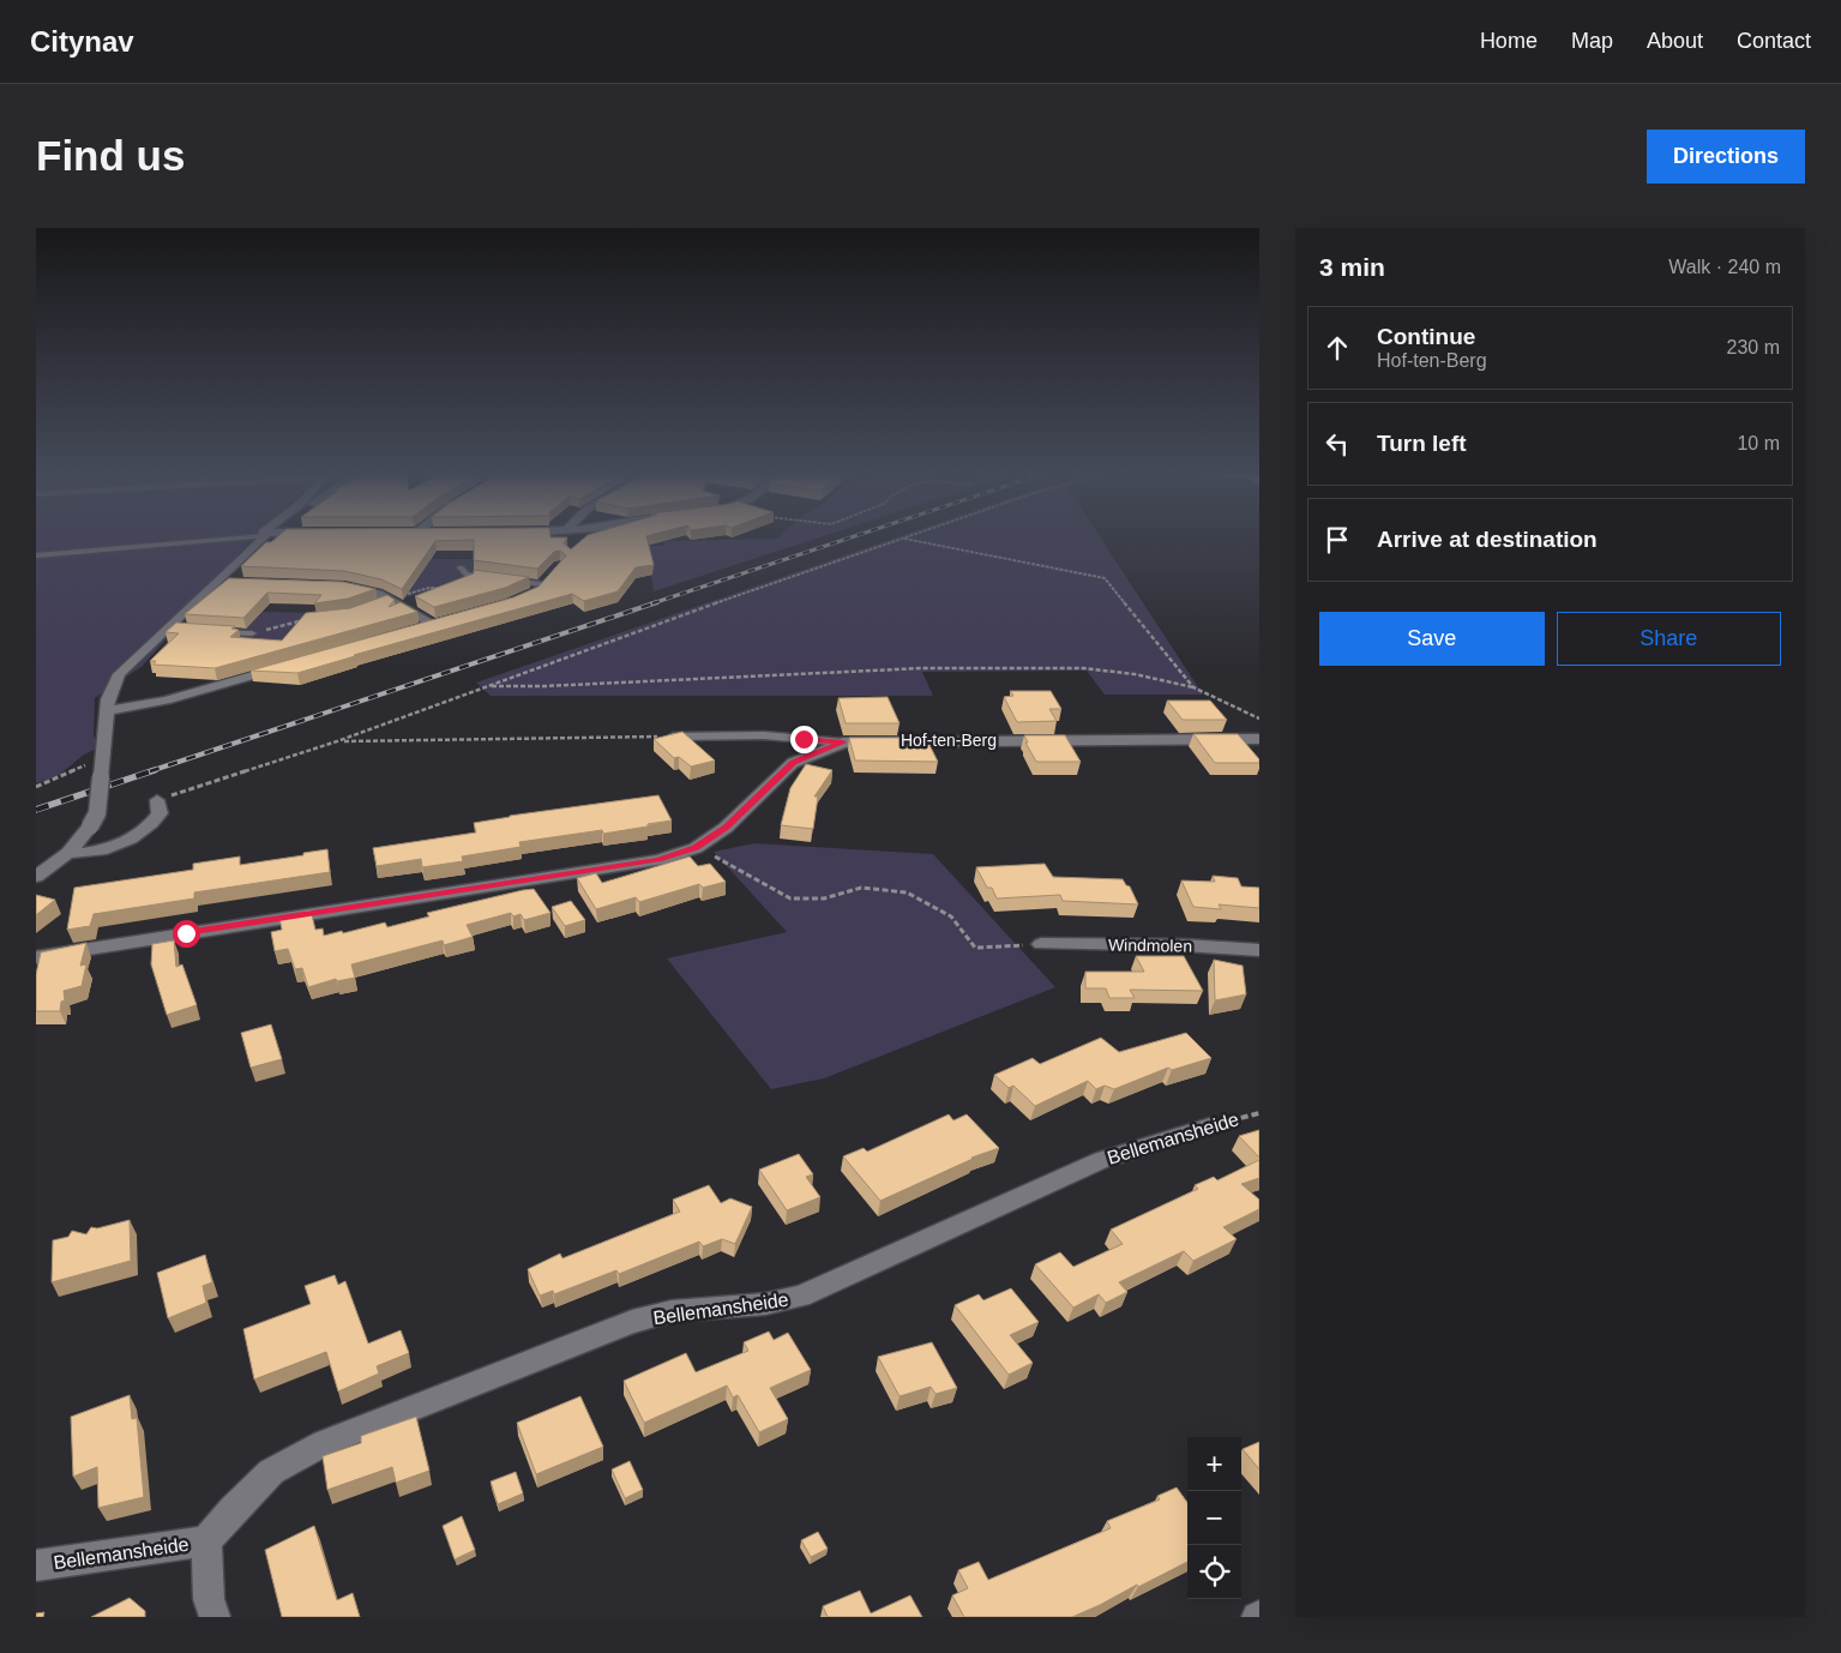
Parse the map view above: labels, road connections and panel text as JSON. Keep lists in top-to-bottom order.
{
  "streets": {
    "street": ["Hof-ten-Berg", "Windmolen", "Bellemansheide"]
  },
  "page": {
    "header": "Citynav",
    "nav": [
      "Home",
      "Map",
      "About",
      "Contact"
    ],
    "buttons": [
      "Directions",
      ["Save", "Share"]
    ],
    "title": "Find us",
    "heading": ["3 min", "Walk · 240 m"],
    "list": [
      ["Continue", "Hof-ten-Berg", "230 m"],
      ["Turn left", "10 m"],
      "Arrive at destination"
    ],
    "map_buttons": ["+", "−"]
  }
}
